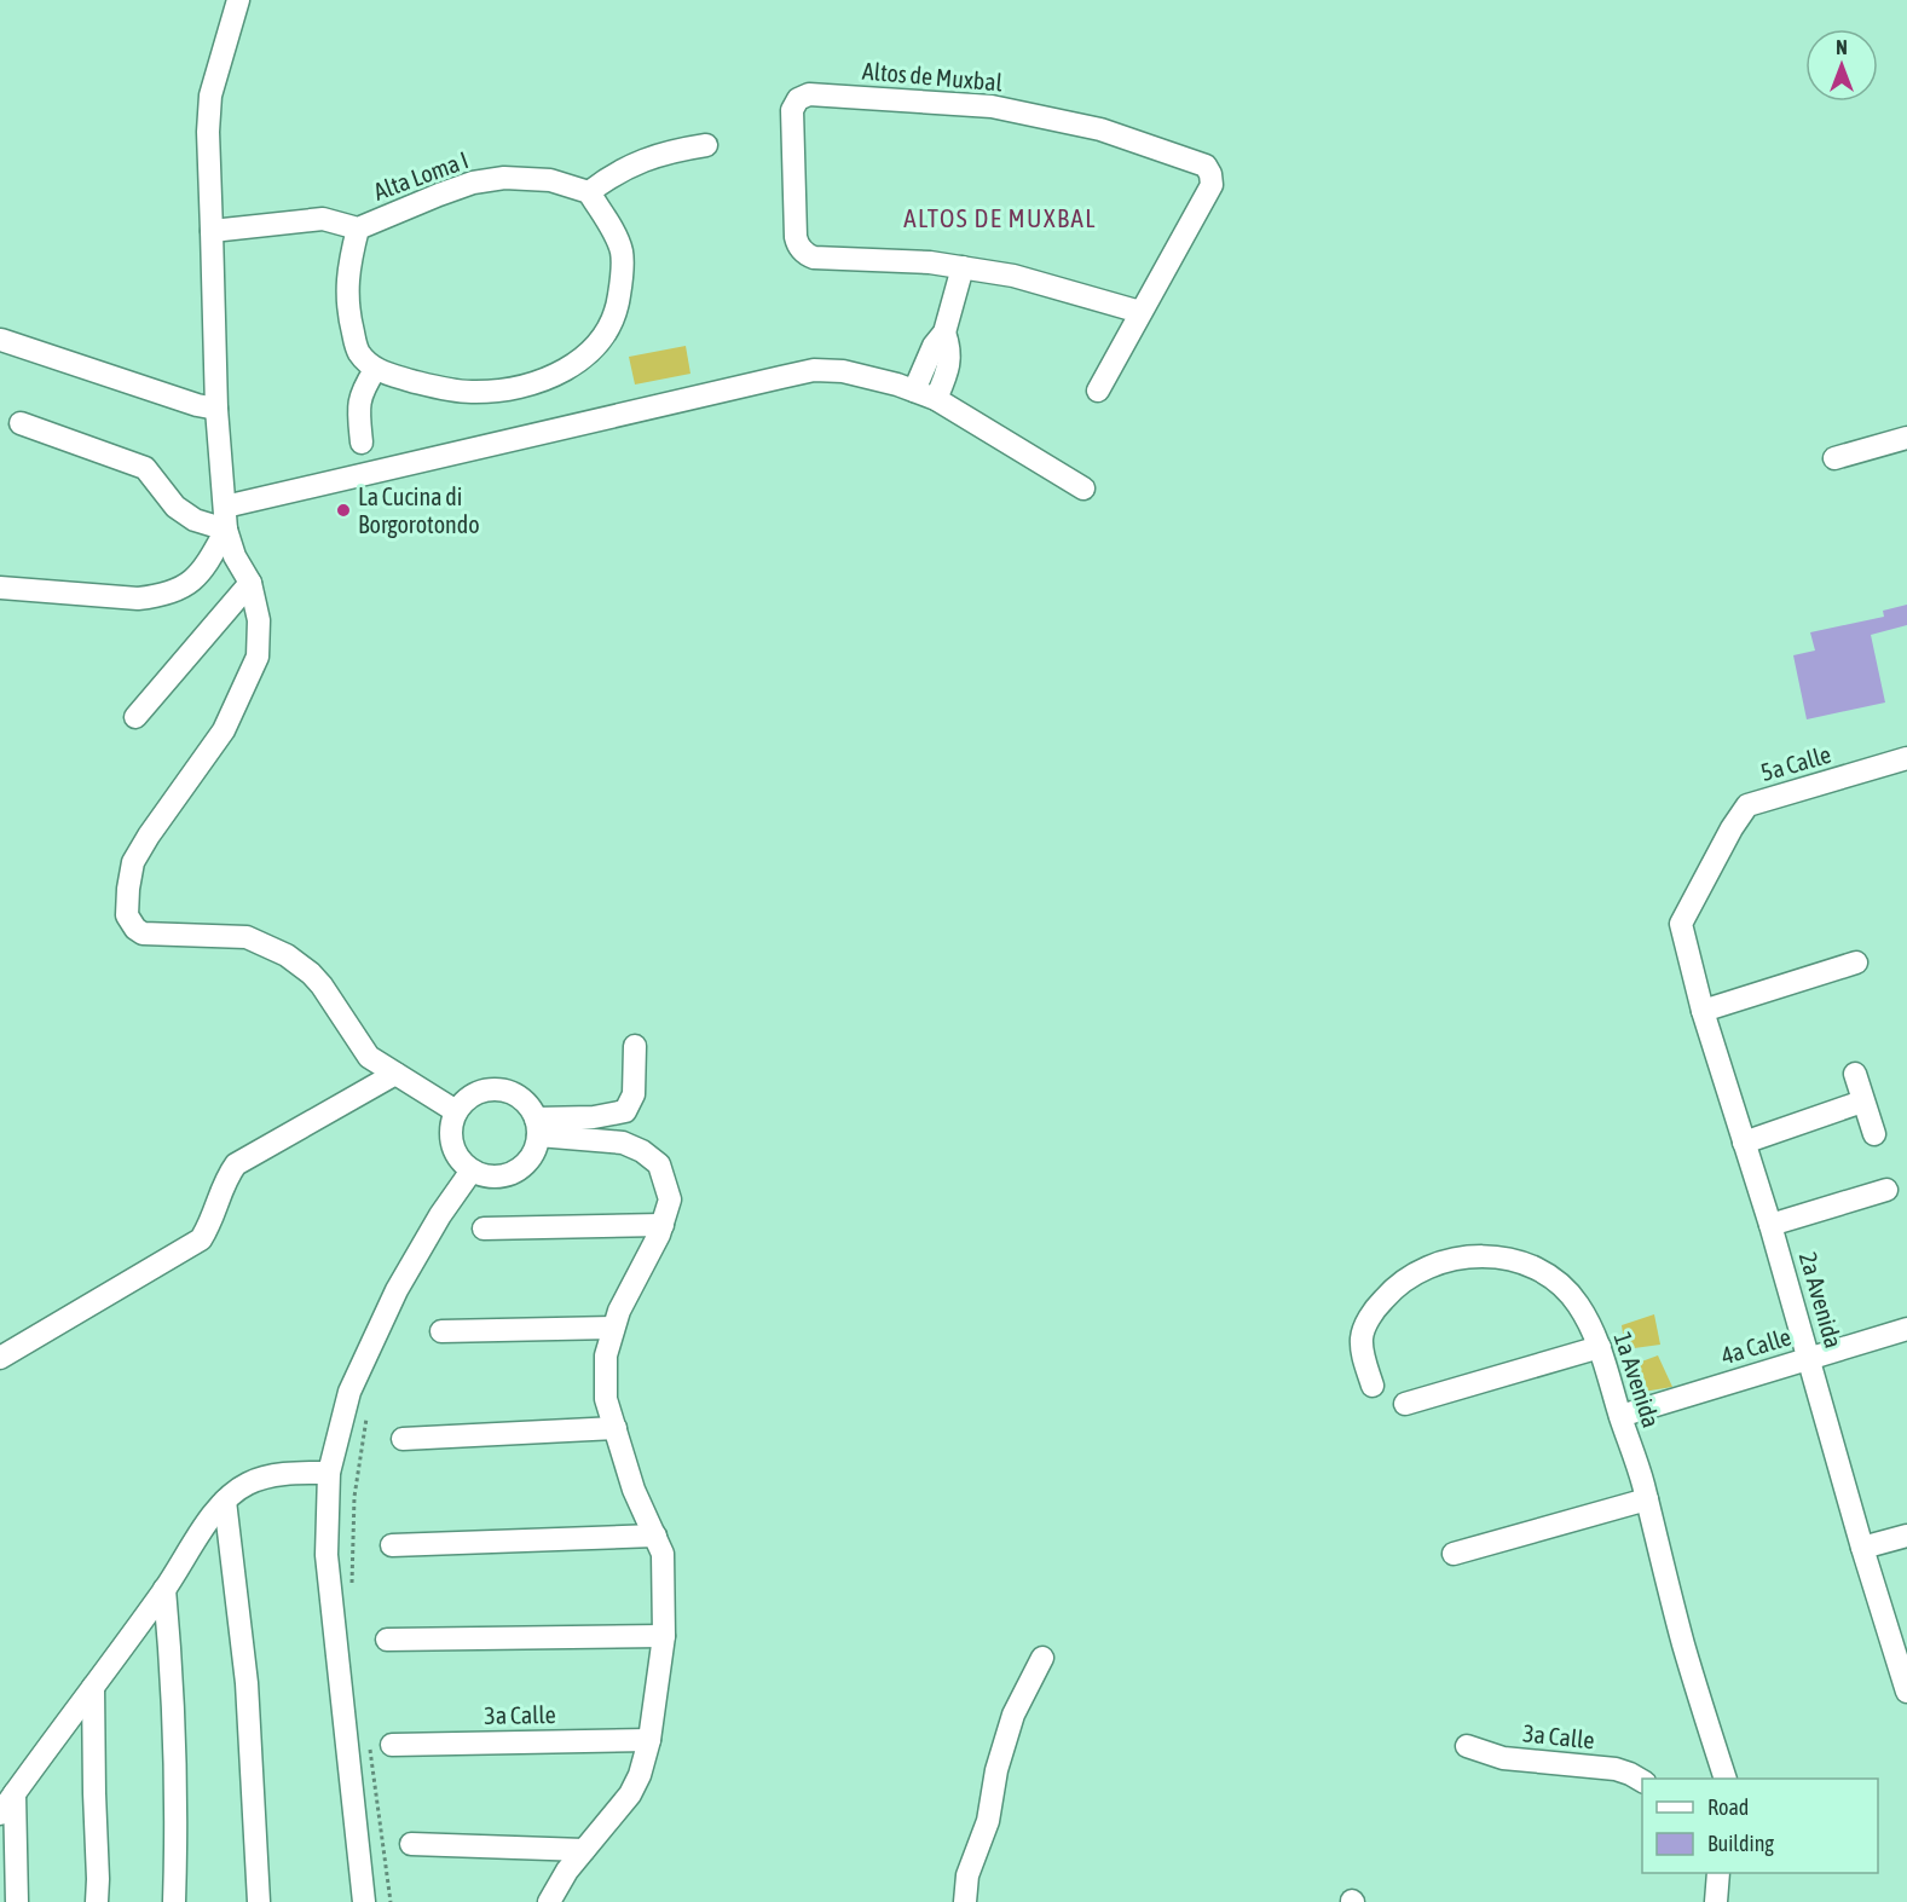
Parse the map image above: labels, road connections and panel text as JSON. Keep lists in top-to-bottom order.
{
  "streets": {
    "street": [
      "Altos de Muxbal",
      "Alta Loma I",
      "5a Calle",
      "2a Avenida",
      "4a Calle",
      "1a Avenida",
      "3a Calle"
    ]
  },
  "crossings": [
    ["5a Calle", "2a Avenida"],
    ["2a Avenida", "4a Calle"],
    ["4a Calle", "1a Avenida"]
  ],
  "districts": ["ALTOS DE MUXBAL"],
  "places": ["La Cucina di Borgorotondo"],
  "legend": ["Road", "Building"],
  "north": "top"
}
